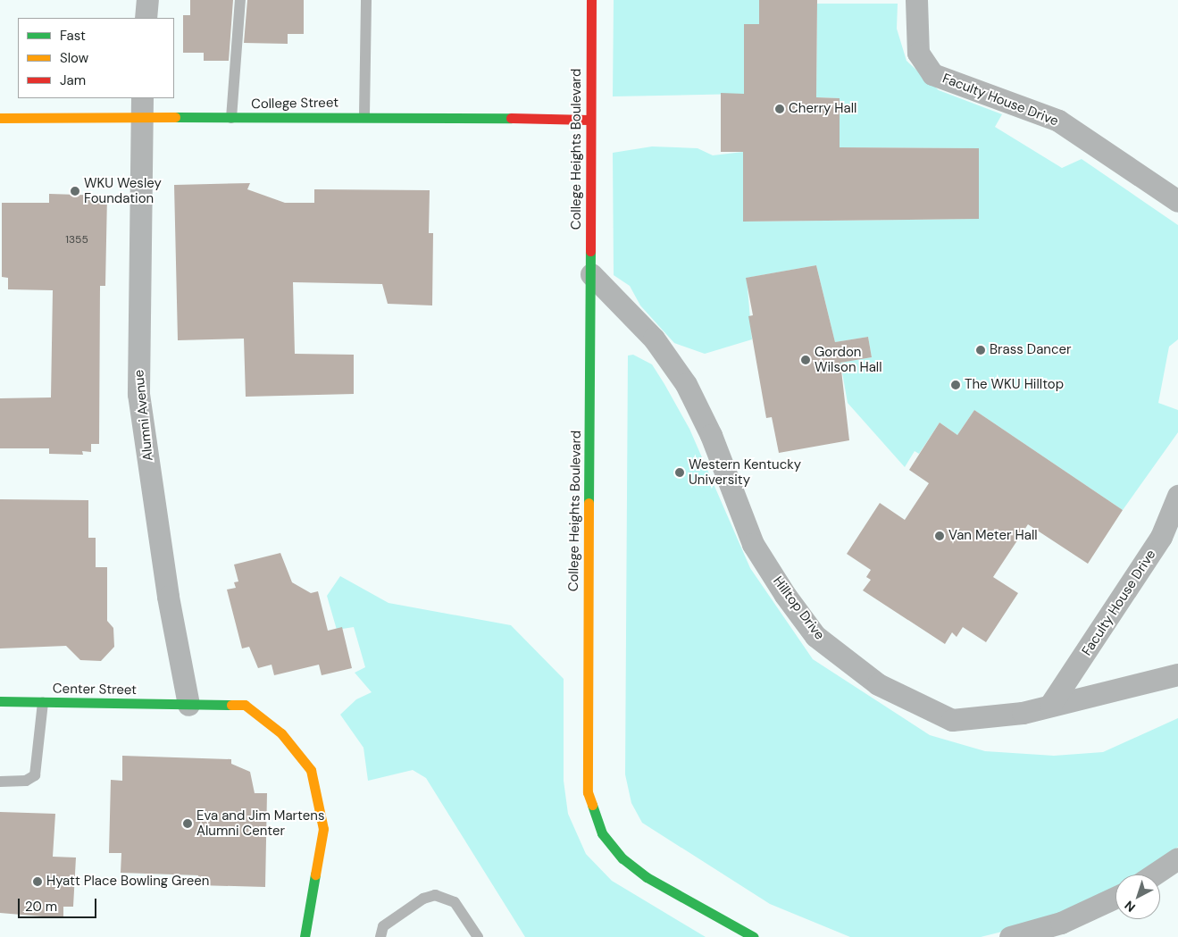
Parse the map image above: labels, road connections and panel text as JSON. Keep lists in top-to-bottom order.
{
  "streets": {
    "street": [
      "Faculty House Drive",
      "College Street",
      "College Heights Boulevard",
      "Alumni Avenue",
      "Hilltop Drive",
      "Center Street"
    ]
  },
  "crossings": [
    ["Faculty House Drive", "Hilltop Drive"],
    ["College Street", "College Heights Boulevard"],
    ["College Street", "Alumni Avenue"],
    ["College Heights Boulevard", "Hilltop Drive"],
    ["Alumni Avenue", "Center Street"]
  ],
  "places": [
    "Cherry Hall",
    "WKU Wesley Foundation",
    "Brass Dancer",
    "Gordon Wilson Hall",
    "The WKU Hilltop",
    "Western Kentucky University",
    "Van Meter Hall",
    "Eva and Jim Martens Alumni Center",
    "Hyatt Place Bowling Green"
  ],
  "house_numbers": ["1355"],
  "legend": ["Fast", "Slow", "Jam"],
  "scale_bar": "20 m",
  "north": "bottom left"
}
